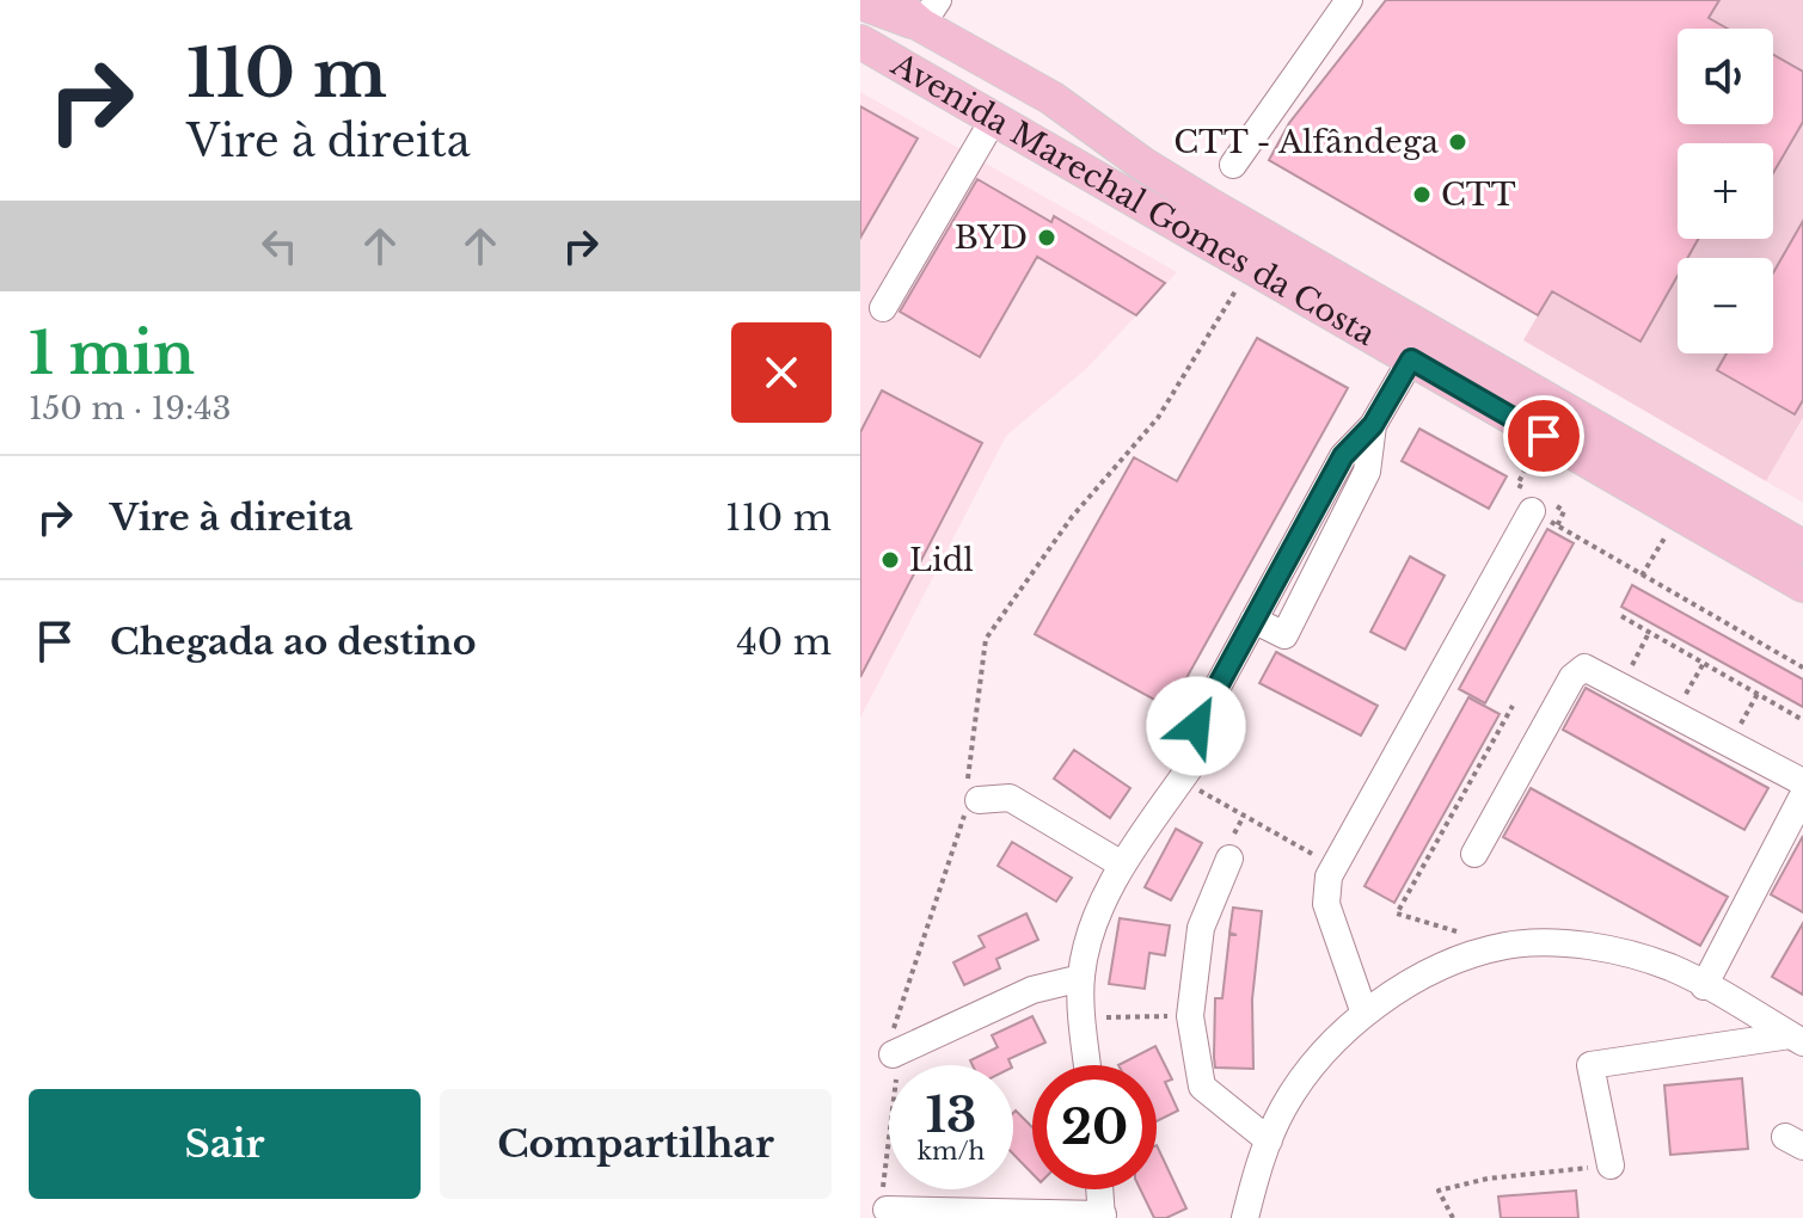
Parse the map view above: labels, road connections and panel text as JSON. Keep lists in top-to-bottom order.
{
  "streets": {
    "main road": ["Avenida Marechal Gomes da Costa"]
  },
  "places": [
    "CTT - Alfândega",
    "CTT",
    "BYD",
    "Lidl"
  ],
  "page": {
    "turn": ["110 m", "Vire à direita"],
    "map_buttons": ["+", "−"],
    "heading": ["1 min", "150 m · 19:43"],
    "list": [
      {
        "name": "Vire à direita",
        "value": "110 m"
      },
      {
        "name": "Chegada ao destino",
        "value": "40 m"
      }
    ],
    "speed": "13 km/h",
    "limit": "20",
    "buttons": ["Sair", "Compartilhar"]
  }
}
